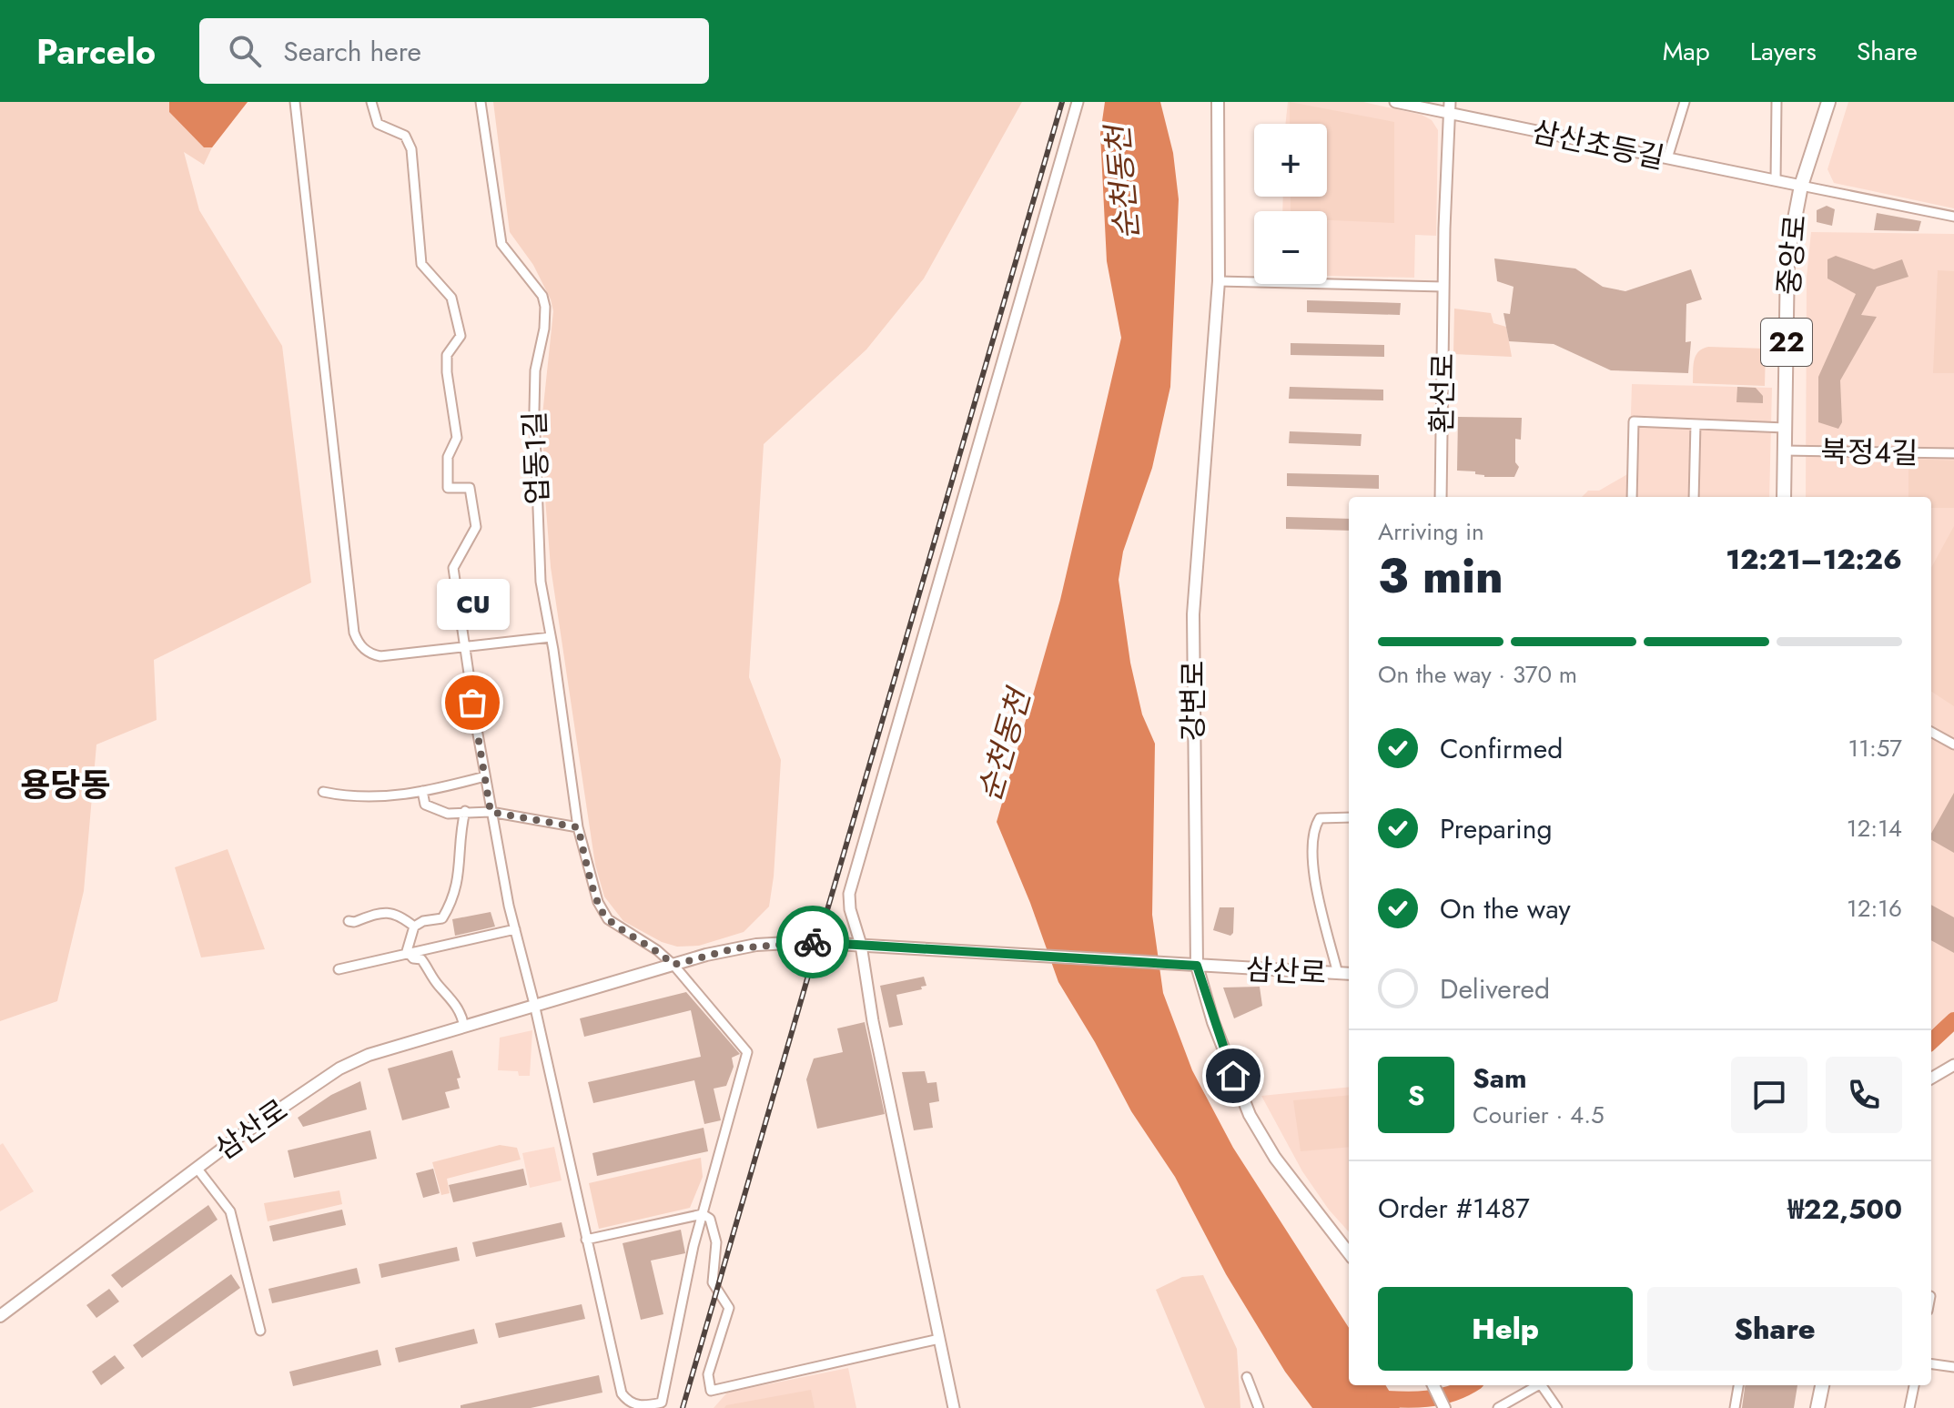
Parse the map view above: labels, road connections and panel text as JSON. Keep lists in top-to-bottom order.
{
  "streets": {
    "main road": [
      "중앙로",
      "22",
      "강변로",
      "삼산로"
    ],
    "street": [
      "삼산초등길",
      "환선로",
      "북정4길",
      "업동1길"
    ]
  },
  "crossings": [
    ["삼산초등길", "중앙로"],
    ["삼산초등길", "환선로"],
    ["중앙로", "북정4길"],
    ["업동1길", "삼산로"],
    ["강변로", "삼산로"]
  ],
  "districts": ["용당동"],
  "water": ["순천동천"],
  "places": ["CU"],
  "page": {
    "header": "Parcelo",
    "search": "Search here",
    "nav": ["Map", "Layers", "Share"],
    "map_buttons": ["+", "−"],
    "heading": ["3 min", "Arriving in", "12:21–12:26"],
    "panel": [
      "Sam",
      "Courier · 4.5",
      "Order #1487",
      "₩22,500"
    ],
    "bubble": "CU",
    "bar": "On the way · 370 m",
    "list": [
      ["Confirmed", "11:57"],
      ["Preparing", "12:14"],
      ["On the way", "12:16"],
      "Delivered"
    ],
    "round": "S",
    "buttons": ["Help", "Share"]
  }
}
